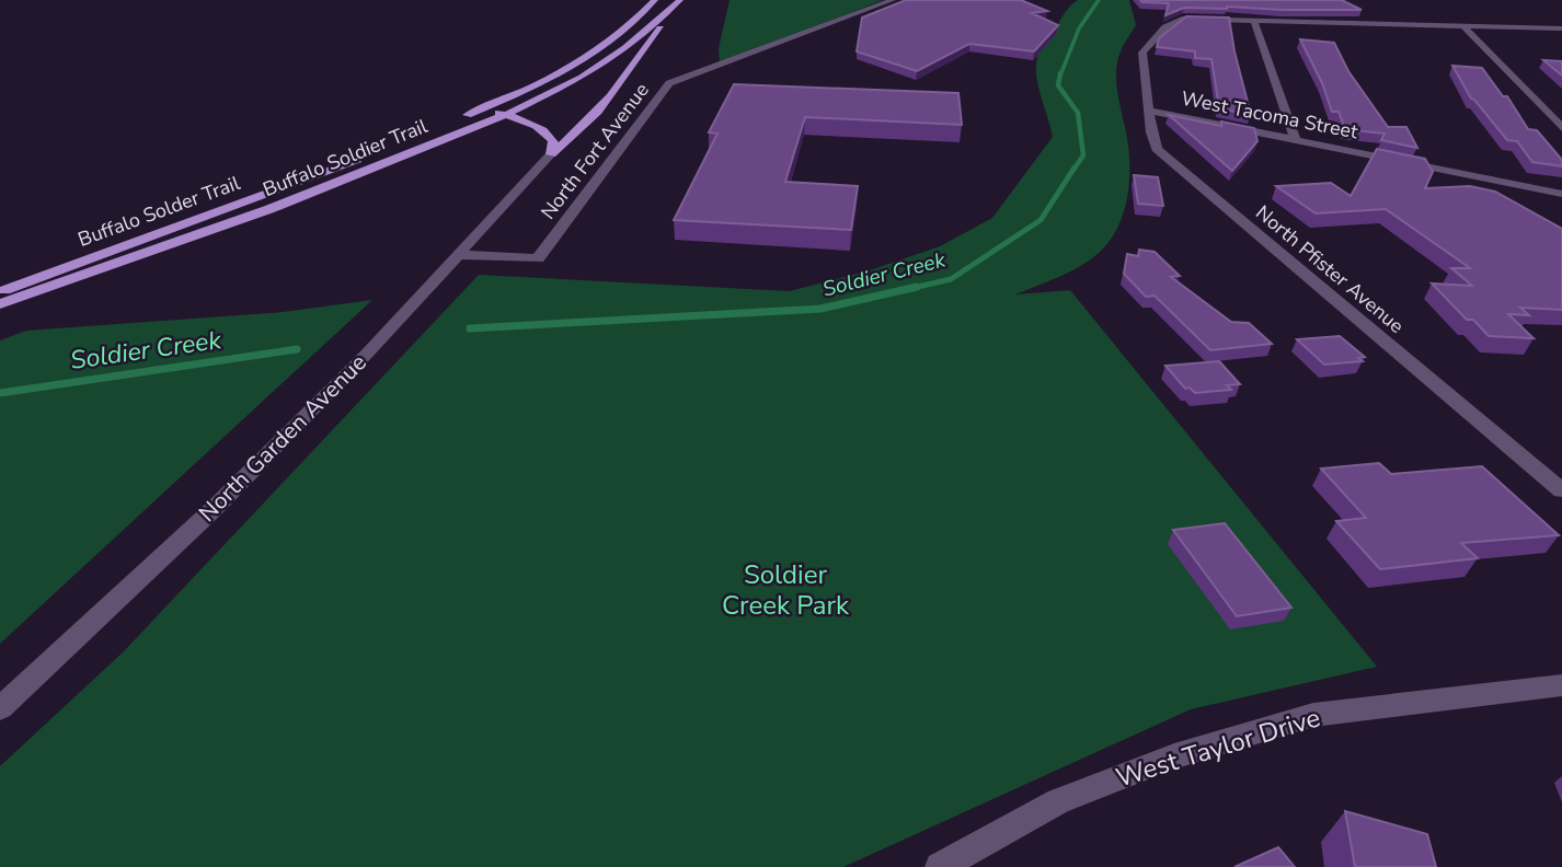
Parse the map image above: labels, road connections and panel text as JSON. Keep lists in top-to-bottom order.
{
  "streets": {
    "main road": ["Buffalo Soldier Trail", "Buffalo Solder Trail"],
    "street": [
      "West Tacoma Street",
      "North Fort Avenue",
      "North Pfister Avenue",
      "North Garden Avenue",
      "West Taylor Drive"
    ]
  },
  "crossings": [
    ["West Tacoma Street", "North Pfister Avenue"],
    ["North Fort Avenue", "North Garden Avenue"]
  ],
  "water": ["Soldier Creek"],
  "parks": ["Soldier Creek Park"]
}
